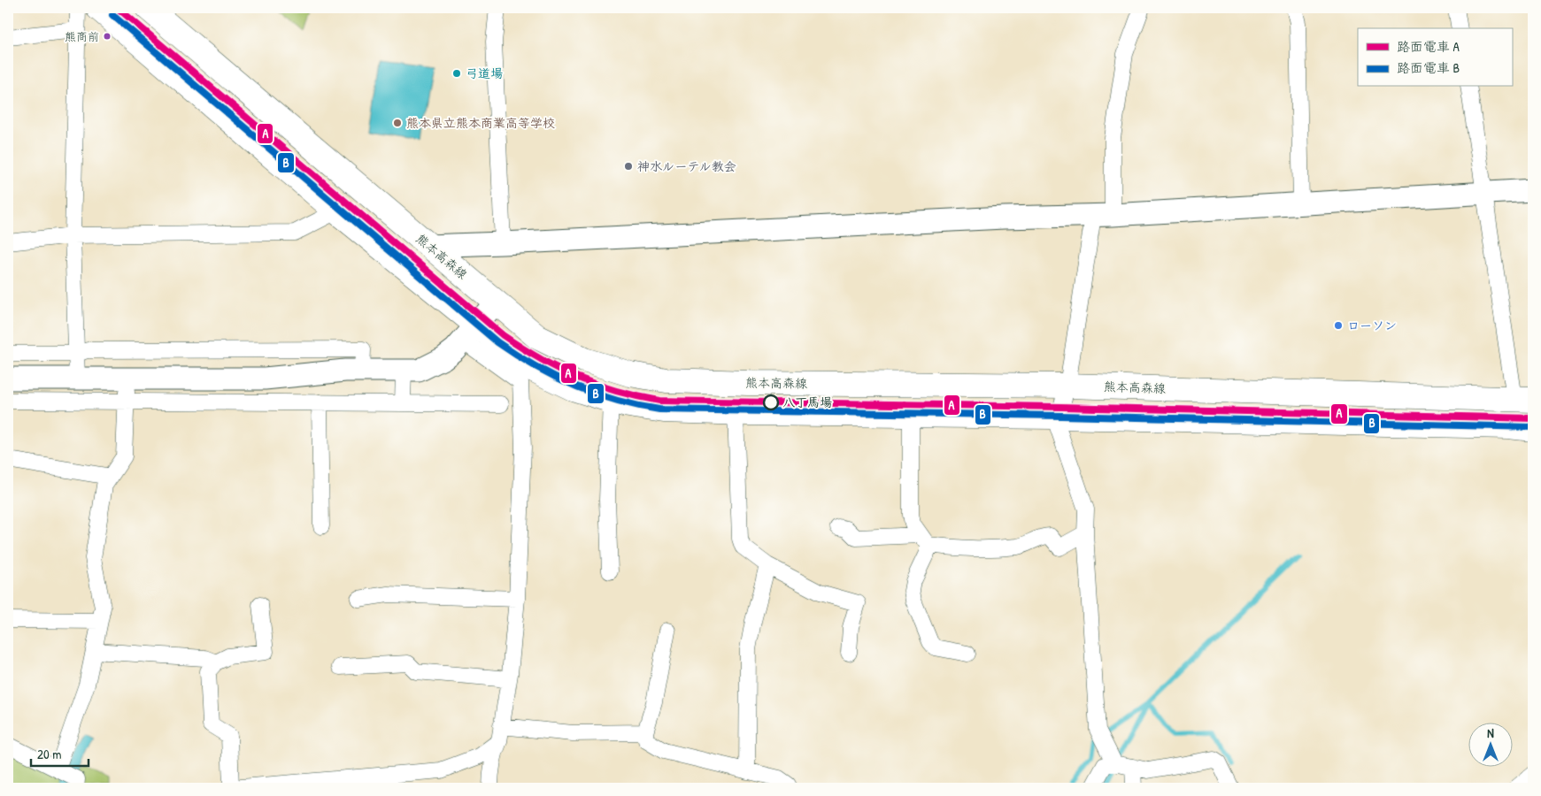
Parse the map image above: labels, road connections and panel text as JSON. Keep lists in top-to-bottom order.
{
  "streets": {
    "main road": ["熊本高森線"]
  },
  "places": [
    "熊商前",
    "弓道場",
    "熊本県立熊本商業高等学校",
    "神水ルーテル教会",
    "ローソン",
    "八丁馬場"
  ],
  "lines": ["tram line A", "tram line B"],
  "legend": ["路面電車 A", "路面電車 B"],
  "scale_bar": "20 m",
  "north": "top"
}
